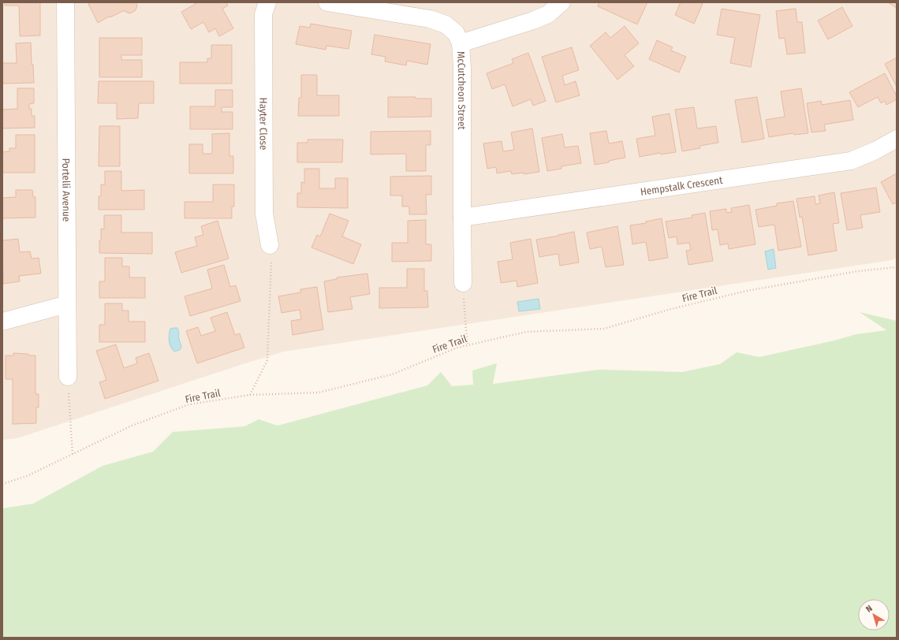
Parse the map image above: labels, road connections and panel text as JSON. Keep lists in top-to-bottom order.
{
  "streets": {
    "street": [
      "McCutcheon Street",
      "Hayter Close",
      "Hempstalk Crescent",
      "Portelli Avenue"
    ],
    "path": ["Fire Trail"]
  },
  "crossings": [
    ["McCutcheon Street", "Hempstalk Crescent"]
  ],
  "north": "top left"
}
